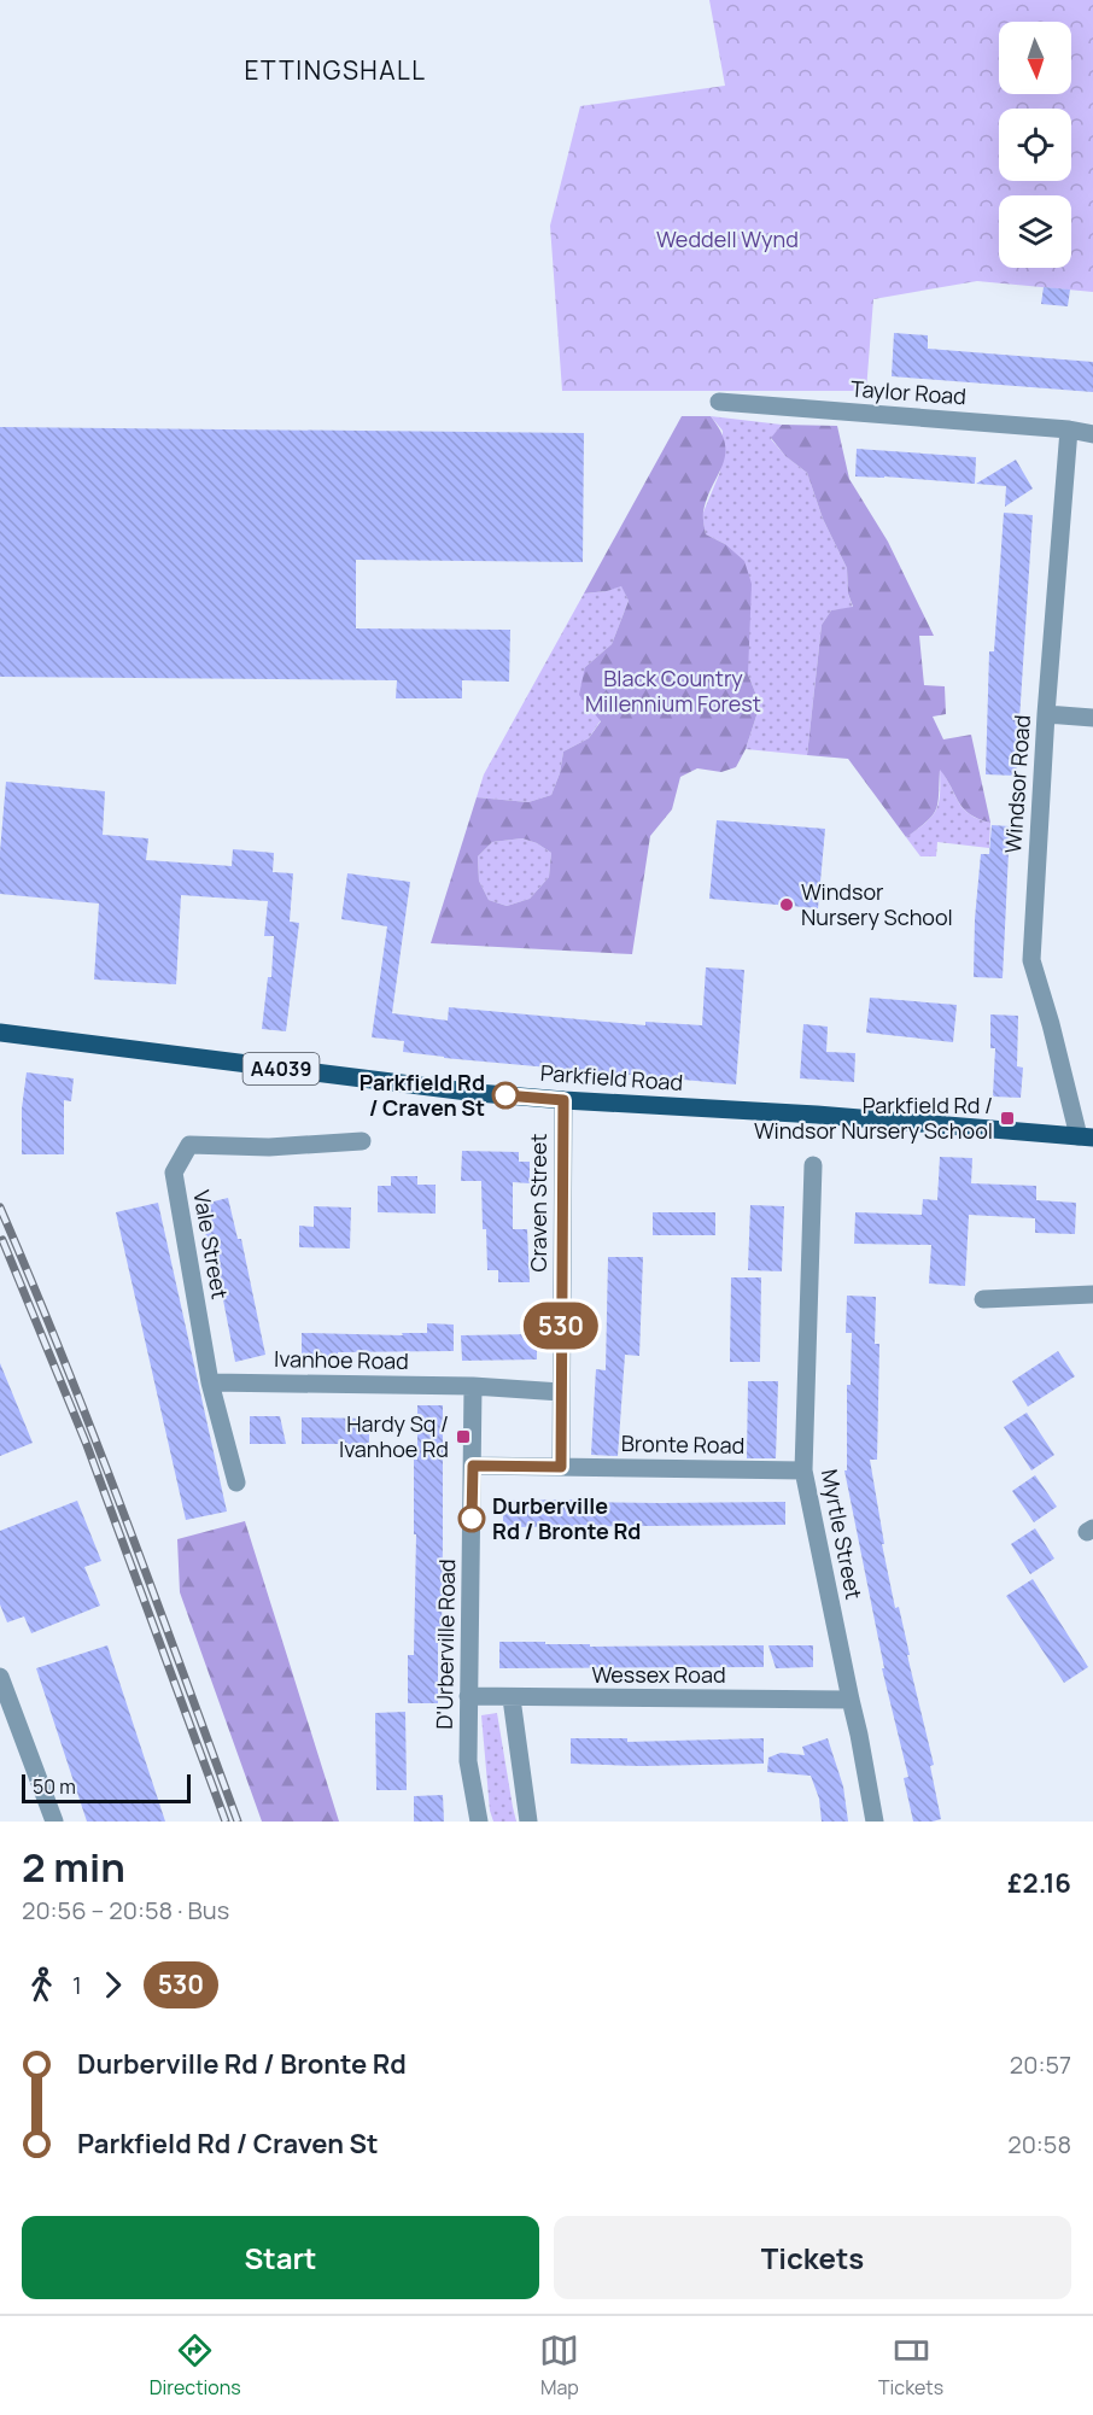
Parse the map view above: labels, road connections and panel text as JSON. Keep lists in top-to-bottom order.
{
  "streets": {
    "main road": ["A4039", "Parkfield Road"],
    "street": [
      "Taylor Road",
      "Windsor Road",
      "Craven Street",
      "Vale Street",
      "Ivanhoe Road",
      "Bronte Road",
      "Myrtle Street",
      "D'Urberville Road",
      "Wessex Road"
    ]
  },
  "crossings": [
    ["Taylor Road", "Windsor Road"],
    ["Windsor Road", "Parkfield Road"],
    ["Parkfield Road", "Craven Street"],
    ["Craven Street", "Ivanhoe Road"],
    ["Craven Street", "Bronte Road"],
    ["Vale Street", "Ivanhoe Road"],
    ["Ivanhoe Road", "D'Urberville Road"],
    ["Bronte Road", "Myrtle Street"],
    ["Bronte Road", "D'Urberville Road"],
    ["Myrtle Street", "Wessex Road"],
    ["D'Urberville Road", "Wessex Road"]
  ],
  "districts": ["ETTINGSHALL"],
  "parks": ["Weddell Wynd", "Black Country Millennium Forest"],
  "places": {
    "other": ["Windsor Nursery School", "Parkfield Rd / Craven St", "Durberville Rd / Bronte Rd"],
    "transit": ["Parkfield Rd / Windsor Nursery School", "Hardy Sq / Ivanhoe Rd"]
  },
  "lines": ["bus line 530"],
  "scale_bar": "50 m",
  "north": "bottom",
  "page": {
    "on_map": "530",
    "scale": "50 m",
    "heading": ["2 min", "20:56 – 20:58 · Bus", "£2.16"],
    "legs": ["1", "530"],
    "list": [
      {
        "name": "Durberville Rd / Bronte Rd",
        "value": "20:57"
      },
      {
        "name": "Parkfield Rd / Craven St",
        "value": "20:58"
      }
    ],
    "buttons": ["Start", "Tickets"],
    "tabs": ["Directions", "Map", "Tickets"]
  }
}
